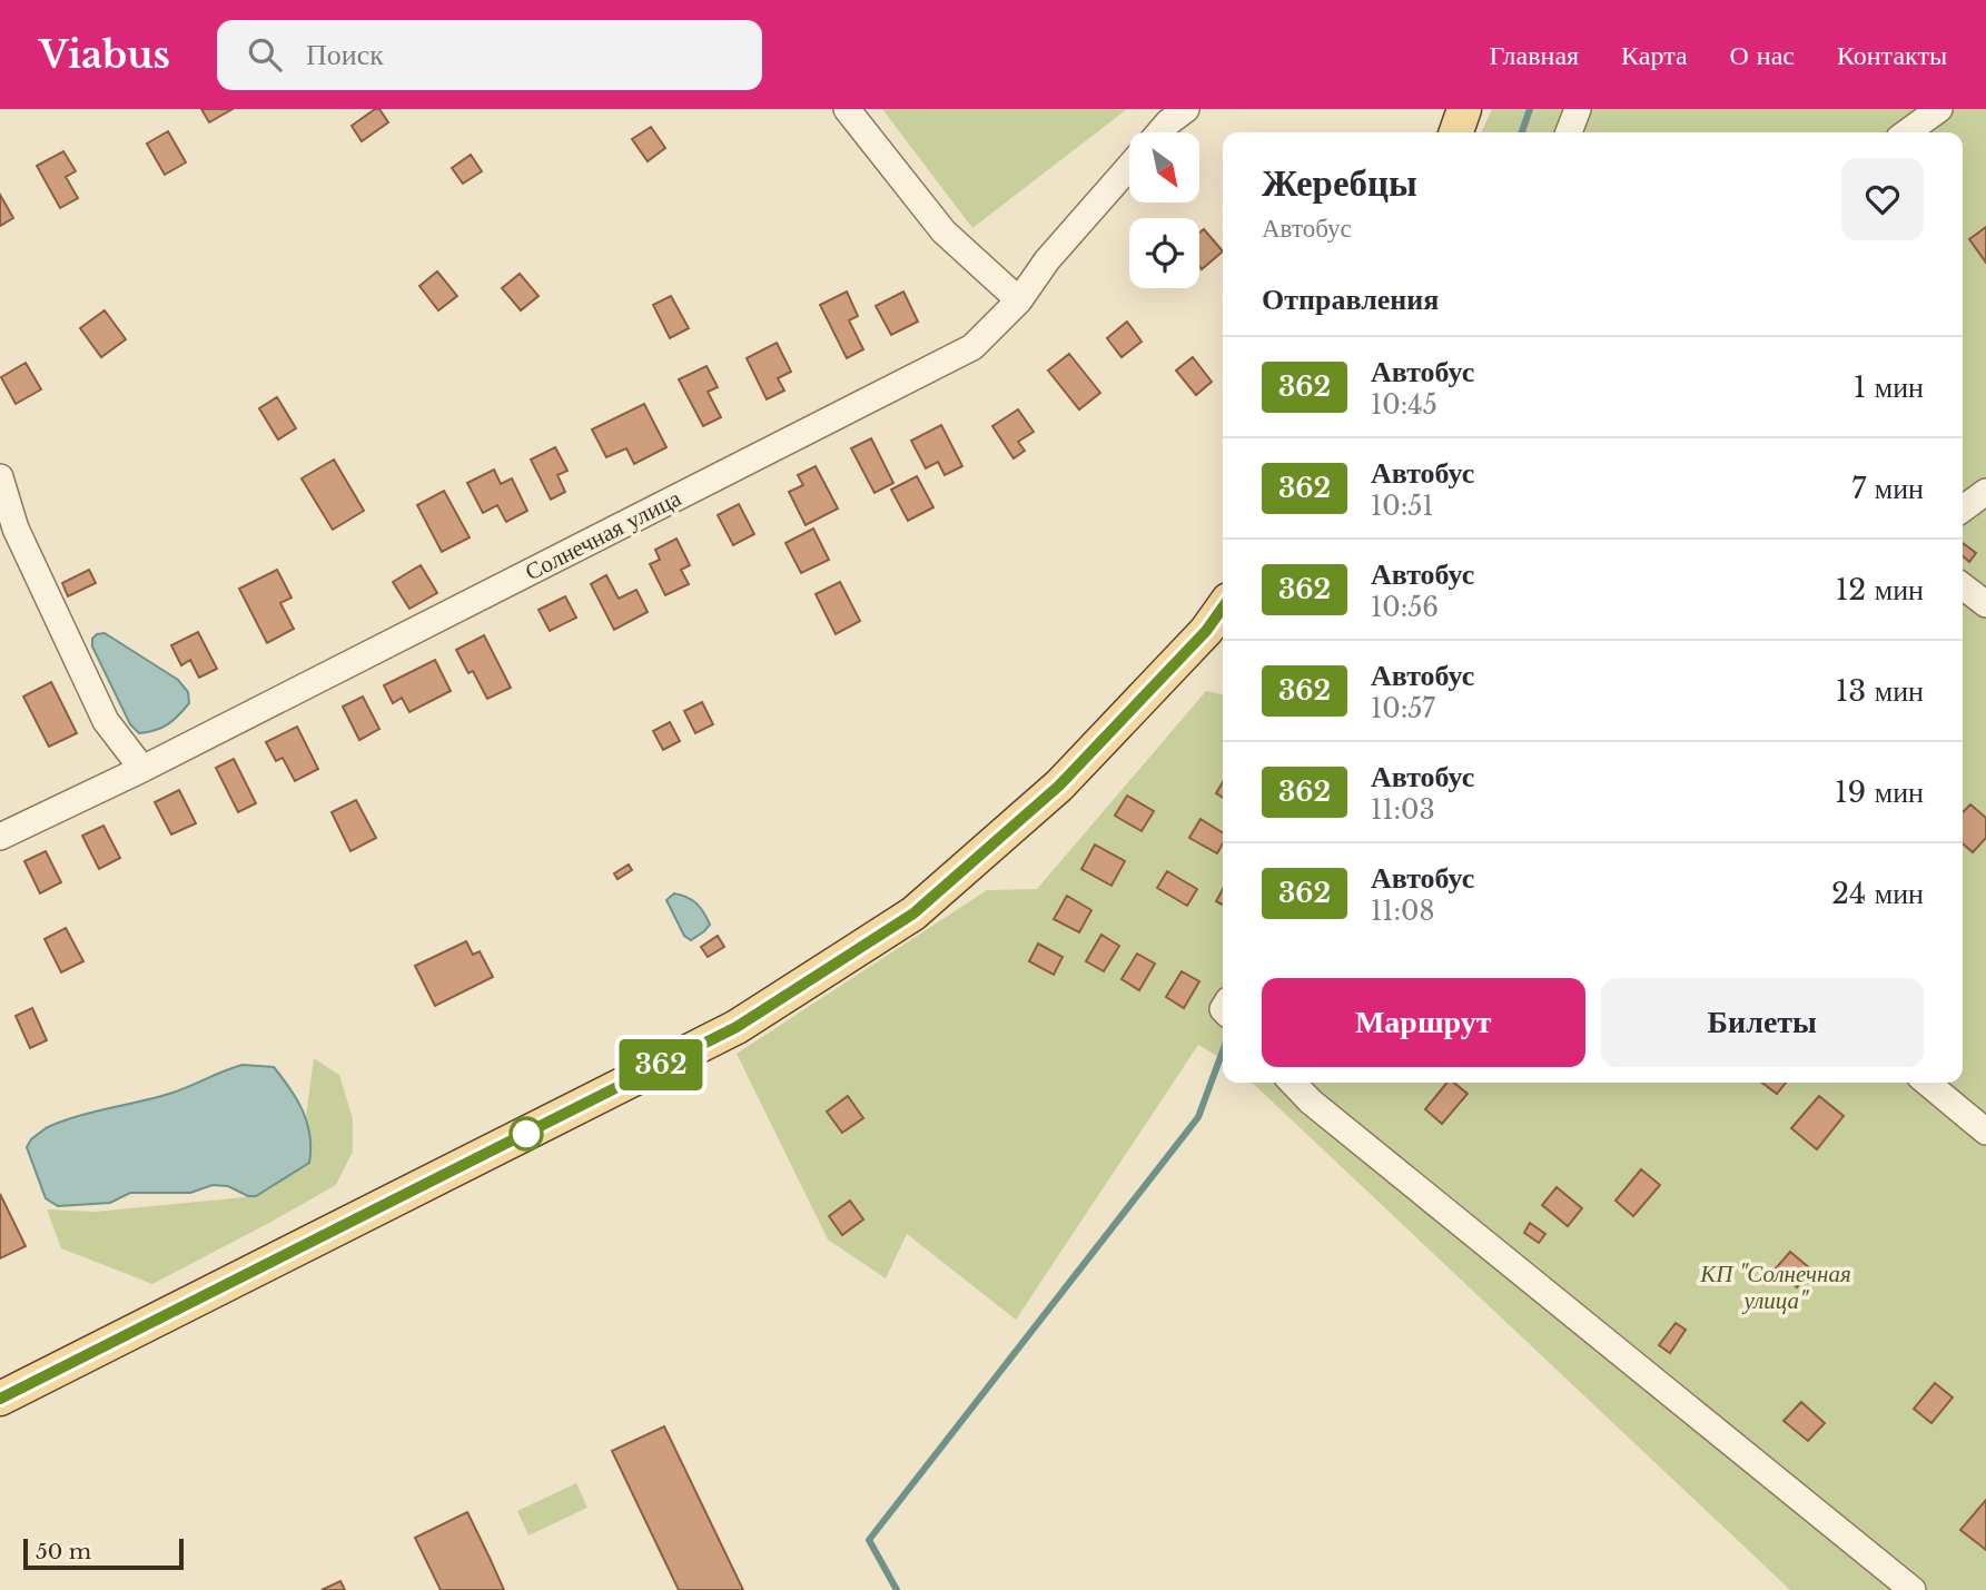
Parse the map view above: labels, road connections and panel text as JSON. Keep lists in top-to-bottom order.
{
  "streets": {
    "street": ["Солнечная улица"]
  },
  "parks": ["КП \"Солнечная улица\""],
  "lines": ["bus line 362"],
  "scale_bar": "50 m",
  "north": "bottom right",
  "page": {
    "header": "Viabus",
    "search": "Поиск",
    "nav": [
      "Главная",
      "Карта",
      "О нас",
      "Контакты"
    ],
    "on_map": "362",
    "heading": [
      ["Жеребцы", "Автобус"],
      "Отправления"
    ],
    "list": [
      {
        "mark": "362",
        "name": "Автобус",
        "note": "10:45",
        "value": "1 мин"
      },
      {
        "mark": "362",
        "name": "Автобус",
        "note": "10:51",
        "value": "7 мин"
      },
      {
        "mark": "362",
        "name": "Автобус",
        "note": "10:56",
        "value": "12 мин"
      },
      {
        "mark": "362",
        "name": "Автобус",
        "note": "10:57",
        "value": "13 мин"
      },
      {
        "mark": "362",
        "name": "Автобус",
        "note": "11:03",
        "value": "19 мин"
      },
      {
        "mark": "362",
        "name": "Автобус",
        "note": "11:08",
        "value": "24 мин"
      }
    ],
    "buttons": ["Маршрут", "Билеты"],
    "scale": "50 m"
  }
}
